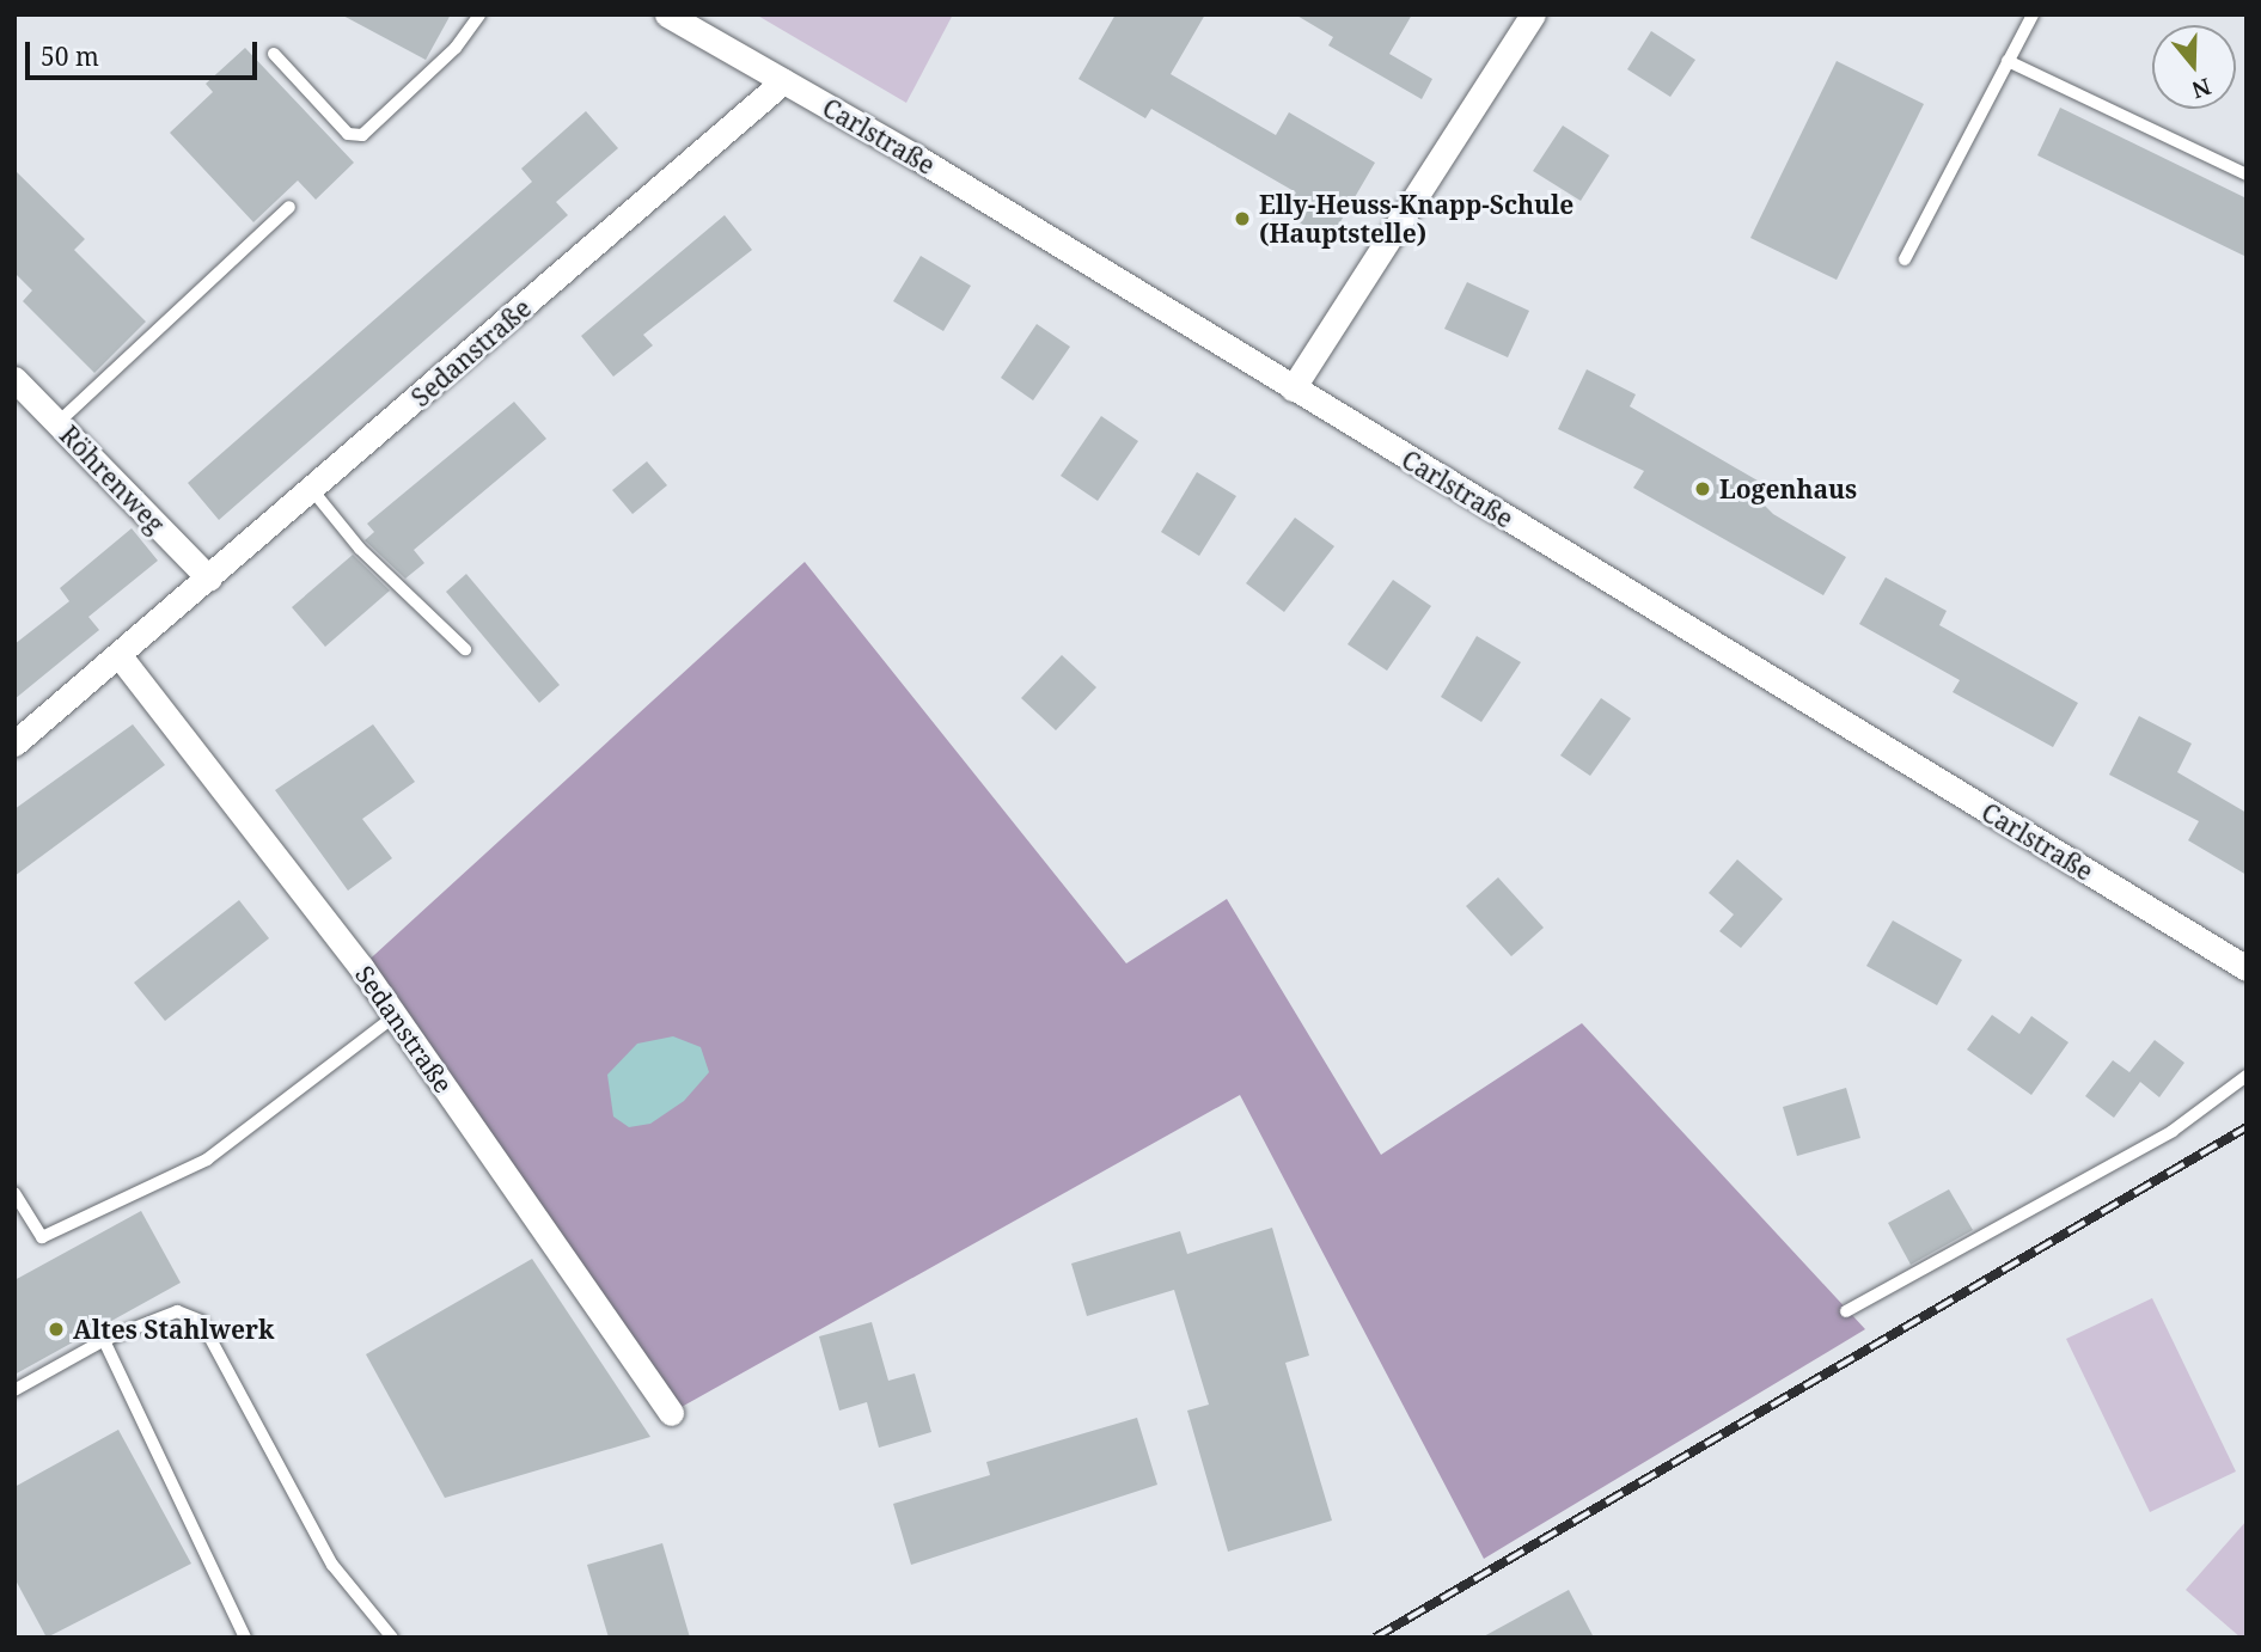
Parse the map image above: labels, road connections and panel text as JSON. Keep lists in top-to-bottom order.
{
  "streets": {
    "street": ["Carlstraße", "Sedanstraße", "Röhrenweg"]
  },
  "crossings": [
    ["Carlstraße", "Sedanstraße"],
    ["Sedanstraße", "Röhrenweg"]
  ],
  "places": ["Elly-Heuss-Knapp-Schule (Hauptstelle)", "Logenhaus", "Altes Stahlwerk"],
  "scale_bar": "50 m",
  "north": "bottom"
}
